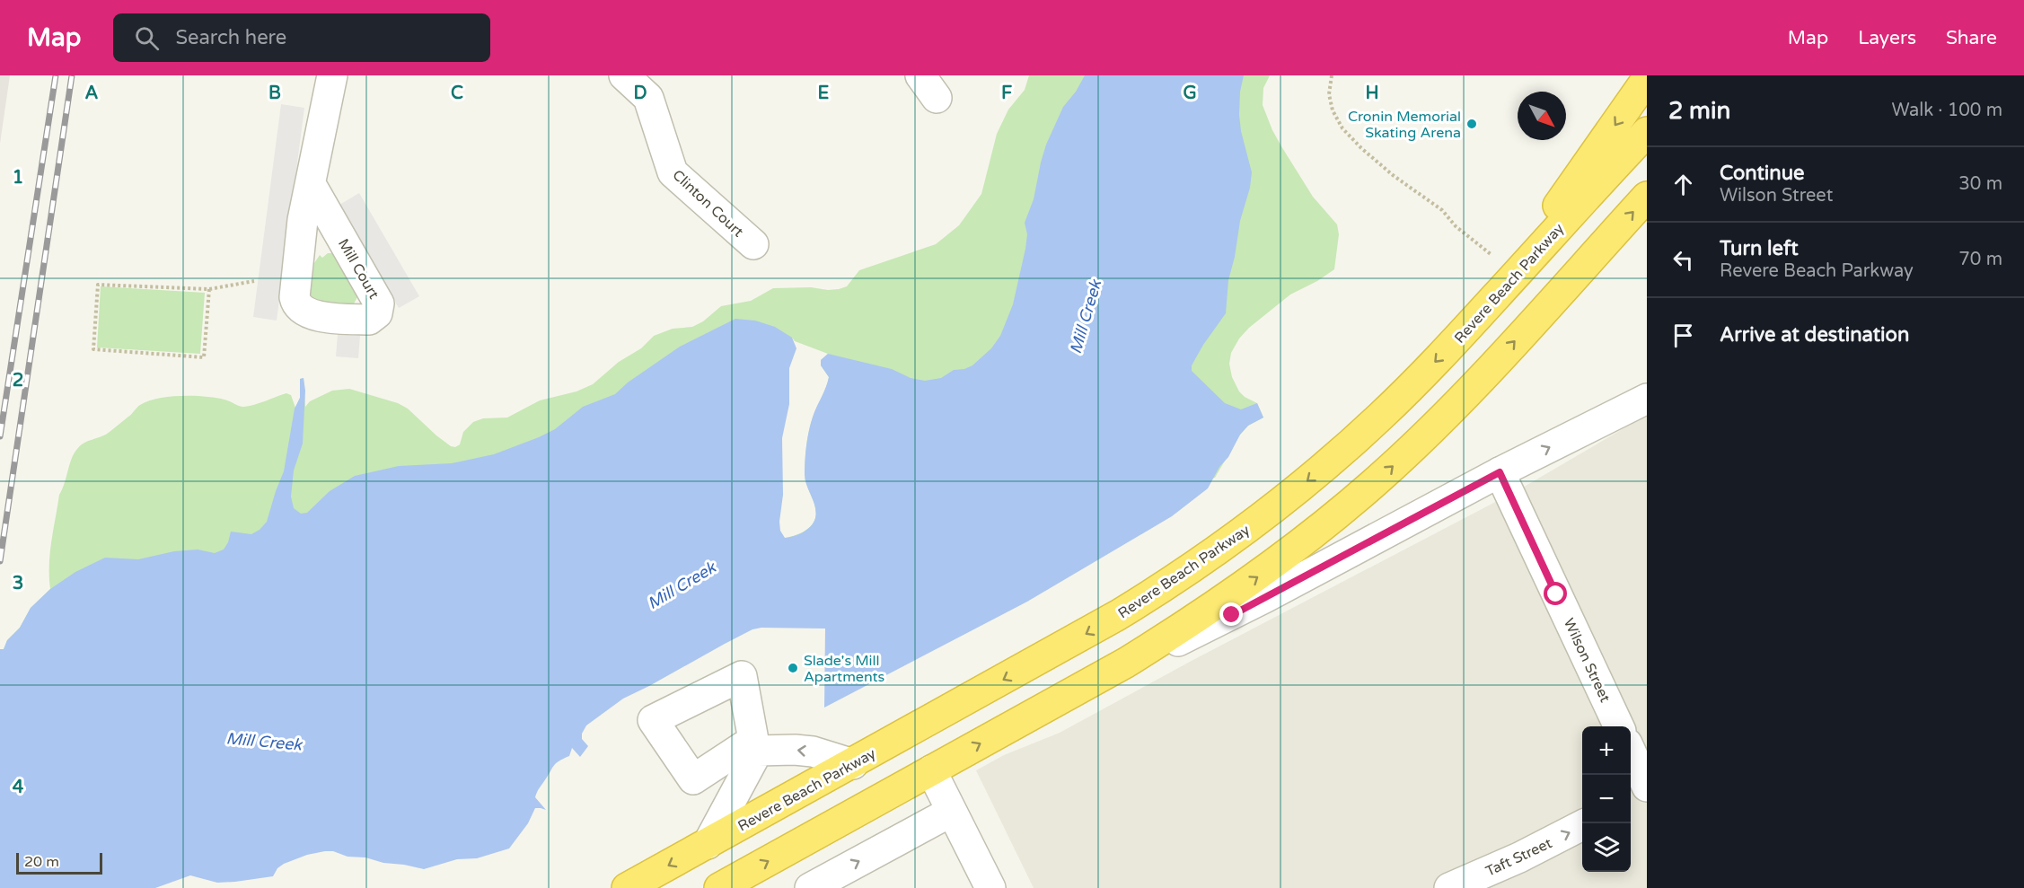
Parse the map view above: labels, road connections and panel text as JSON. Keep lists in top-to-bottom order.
{
  "streets": {
    "highway": ["Revere Beach Parkway"],
    "street": ["Clinton Court", "Wilson Street", "Taft Street"]
  },
  "one_way": ["Taft Street"],
  "water": ["Mill Creek"],
  "places": ["Cronin Memorial Skating Arena", "Slade's Mill Apartments"],
  "scale_bar": "20 m",
  "north": "bottom right",
  "page": {
    "header": "Map",
    "search": "Search here",
    "nav": ["Map", "Layers", "Share"],
    "heading": ["2 min", "Walk · 100 m"],
    "list": [
      ["Continue", "Wilson Street", "30 m"],
      ["Turn left", "Revere Beach Parkway", "70 m"],
      "Arrive at destination"
    ],
    "map_buttons": ["+", "−"],
    "scale": "20 m"
  },
  "grid": {
    "columns": [
      "A",
      "B",
      "C",
      "D",
      "E",
      "F",
      "G",
      "H"
    ],
    "rows": [
      "1",
      "2",
      "3",
      "4"
    ]
  }
}
